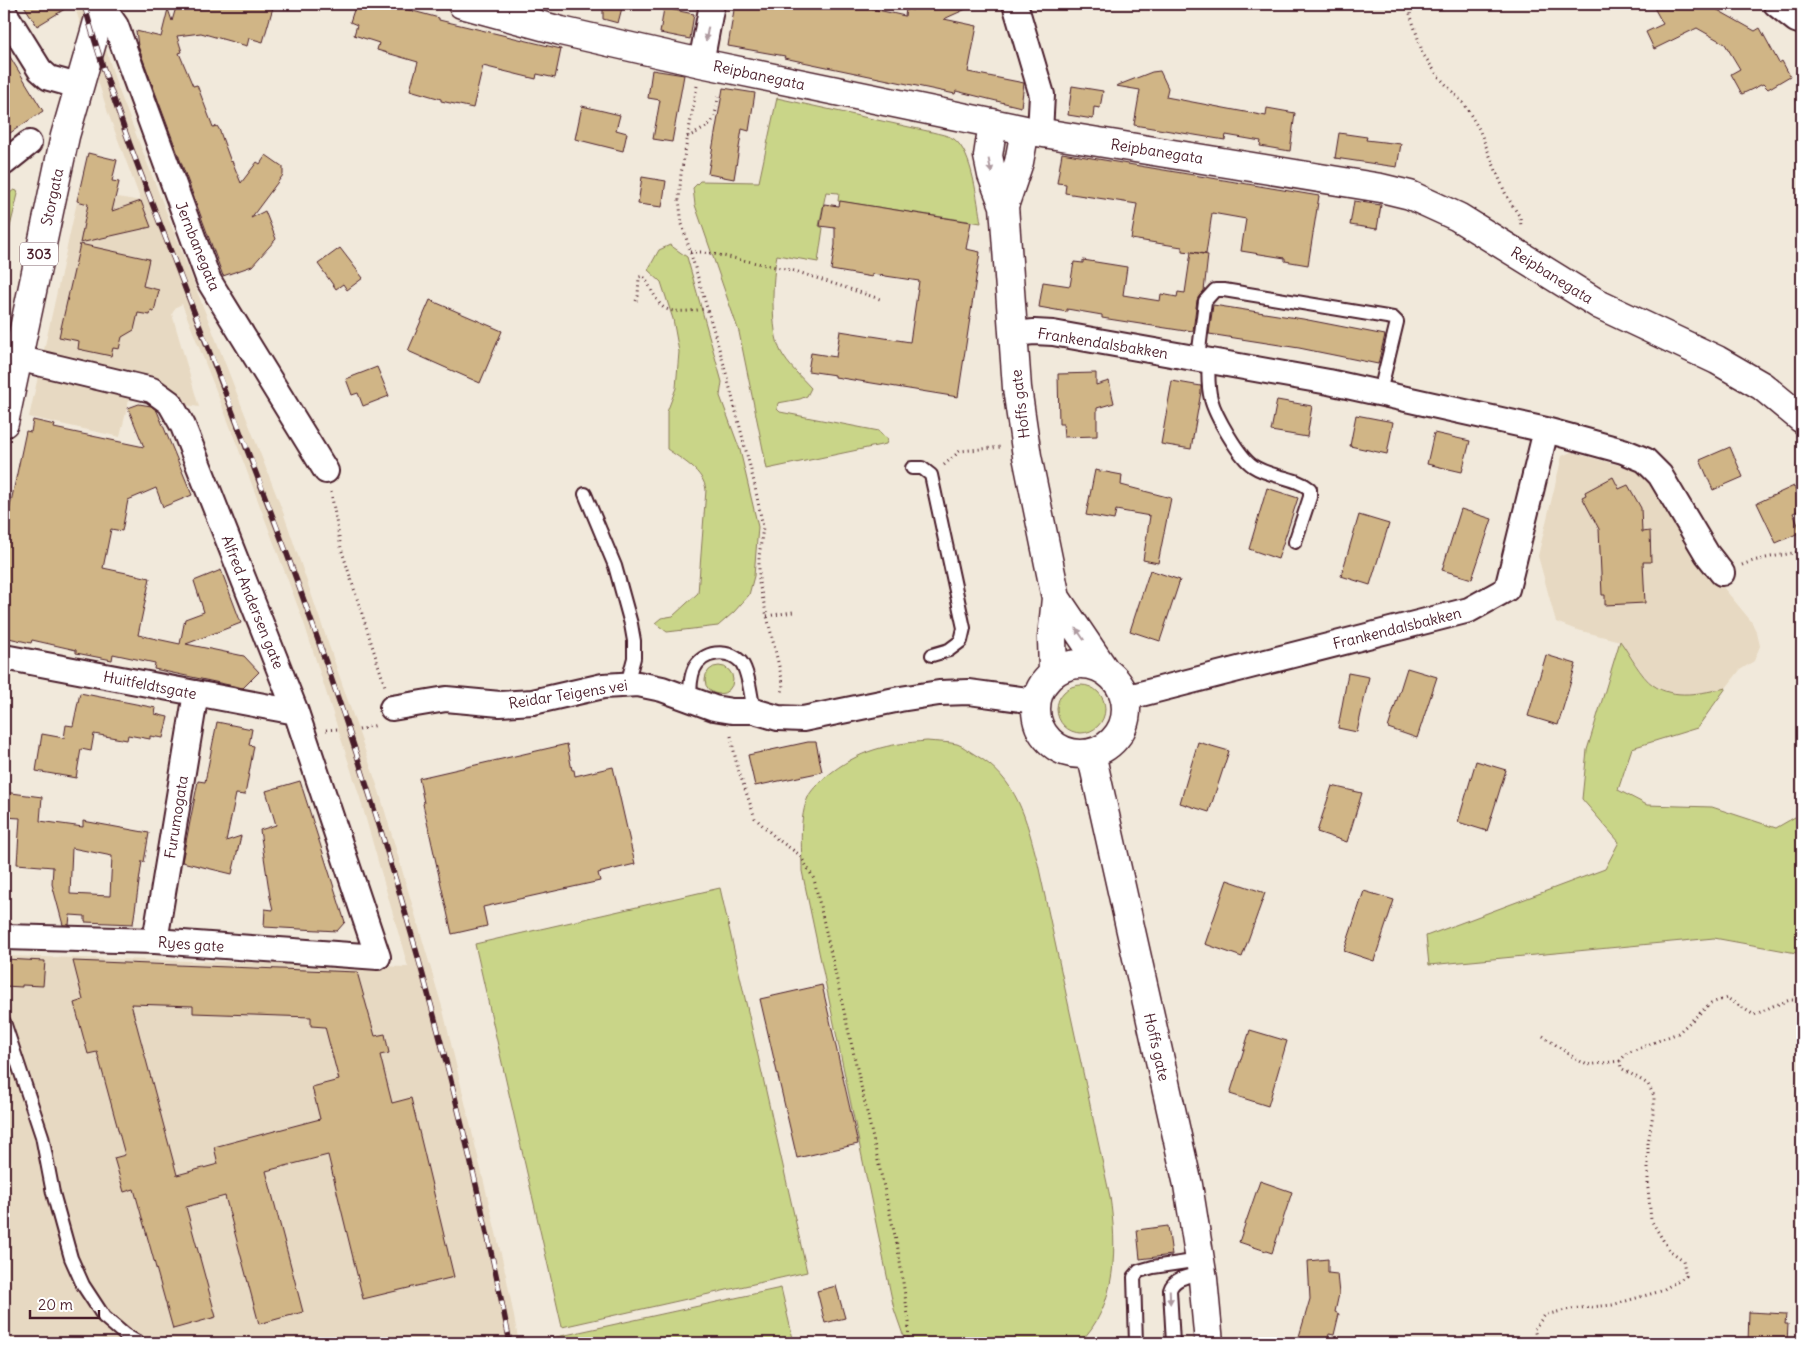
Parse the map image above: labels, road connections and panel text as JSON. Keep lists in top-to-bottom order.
{
  "streets": {
    "main road": [
      "Reipbanegata",
      "Storgata",
      "303",
      "Hoffs gate"
    ],
    "street": [
      "Jernbanegata",
      "Frankendalsbakken",
      "Alfred Andersen gate",
      "Huitfeldtsgate",
      "Reidar Teigens vei",
      "Furumogata",
      "Ryes gate"
    ]
  },
  "crossings": [
    ["Reipbanegata", "Hoffs gate"],
    ["Storgata", "Jernbanegata"],
    ["Storgata", "Alfred Andersen gate"],
    ["Frankendalsbakken", "Hoffs gate"],
    ["Frankendalsbakken", "Reidar Teigens vei"],
    ["Hoffs gate", "Reidar Teigens vei"],
    ["Alfred Andersen gate", "Huitfeldtsgate"],
    ["Alfred Andersen gate", "Ryes gate"],
    ["Huitfeldtsgate", "Furumogata"],
    ["Furumogata", "Ryes gate"]
  ],
  "scale_bar": "20 m"
}
